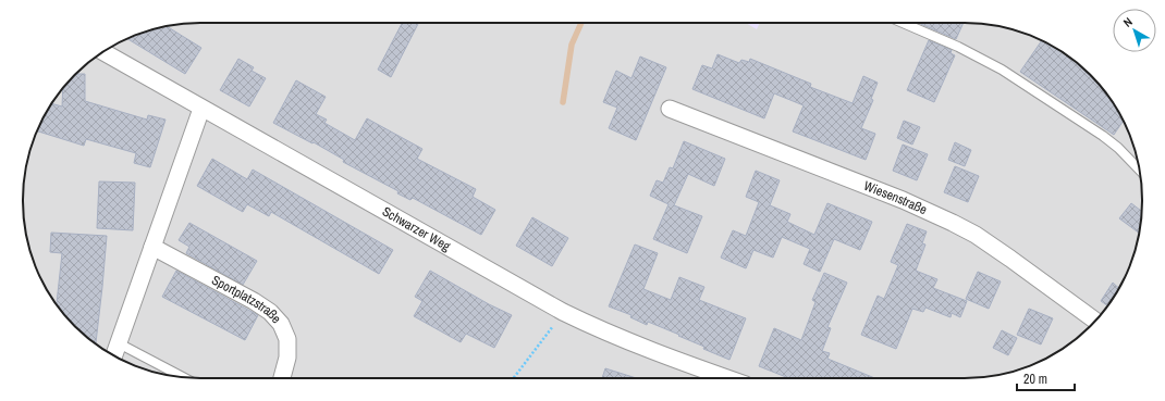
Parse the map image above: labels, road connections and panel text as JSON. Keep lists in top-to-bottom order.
{
  "streets": {
    "street": ["Wiesenstraße", "Schwarzer Weg", "Sportplatzstraße"]
  },
  "scale_bar": "20 m",
  "north": "top left"
}
